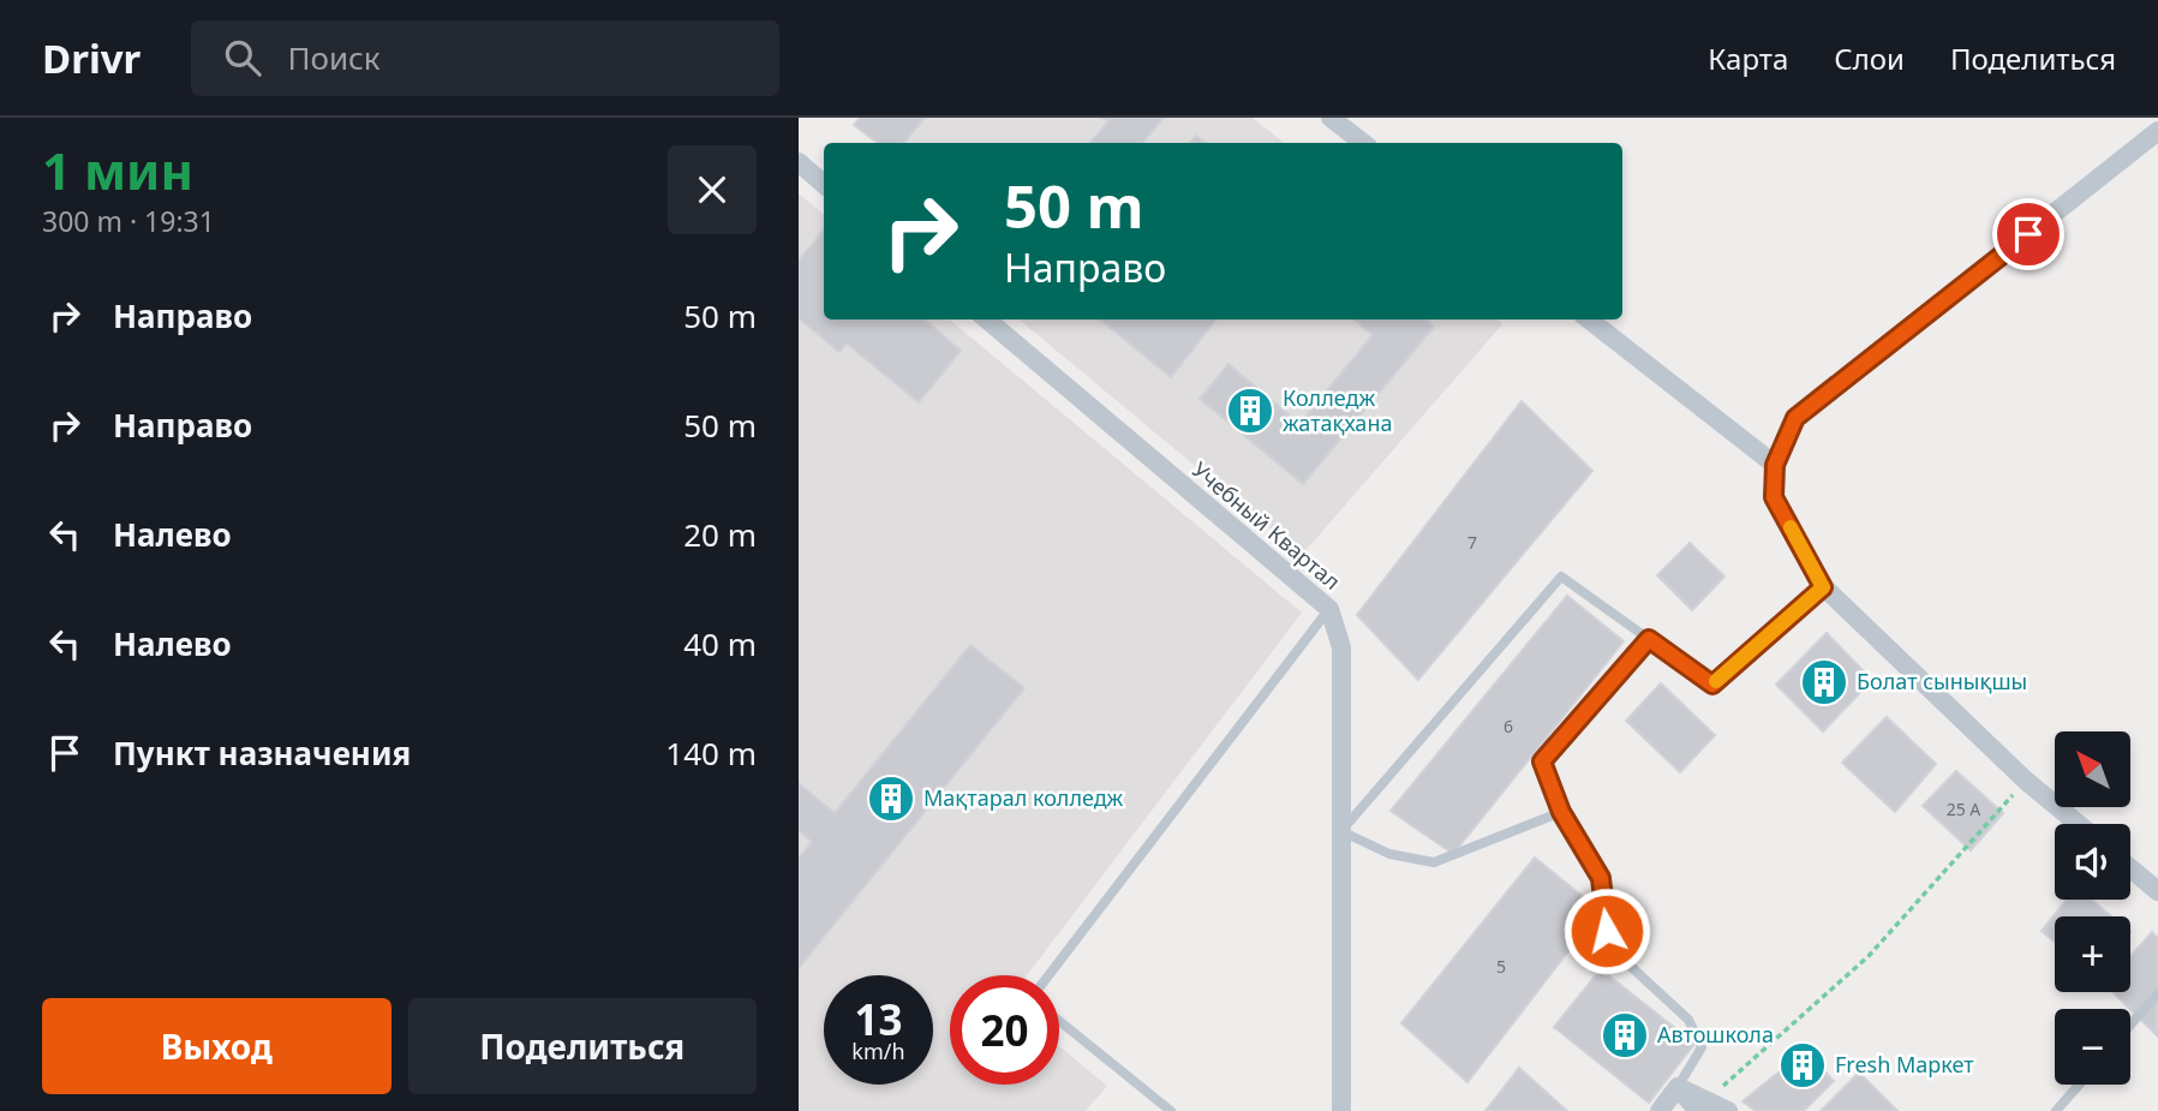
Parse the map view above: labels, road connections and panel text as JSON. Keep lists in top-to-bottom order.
{
  "streets": {
    "street": ["Учебный Квартал"]
  },
  "places": {
    "building": [
      "Колледж жатақхана",
      "Болат сынықшы",
      "Мақтарал колледж",
      "Автошкола",
      "Fresh Маркет"
    ]
  },
  "house_numbers": [
    "7",
    "6",
    "25 А",
    "5"
  ],
  "north": "top left",
  "page": {
    "header": "Drivr",
    "search": "Поиск",
    "nav": ["Карта", "Слои", "Поделиться"],
    "heading": ["1 мин", "300 m · 19:31"],
    "turn": ["50 m", "Направо"],
    "list": [
      {
        "name": "Направо",
        "value": "50 m"
      },
      {
        "name": "Направо",
        "value": "50 m"
      },
      {
        "name": "Налево",
        "value": "20 m"
      },
      {
        "name": "Налево",
        "value": "40 m"
      },
      {
        "name": "Пункт назначения",
        "value": "140 m"
      }
    ],
    "map_buttons": ["+", "−"],
    "speed": "13 km/h",
    "limit": "20",
    "buttons": ["Выход", "Поделиться"]
  }
}
